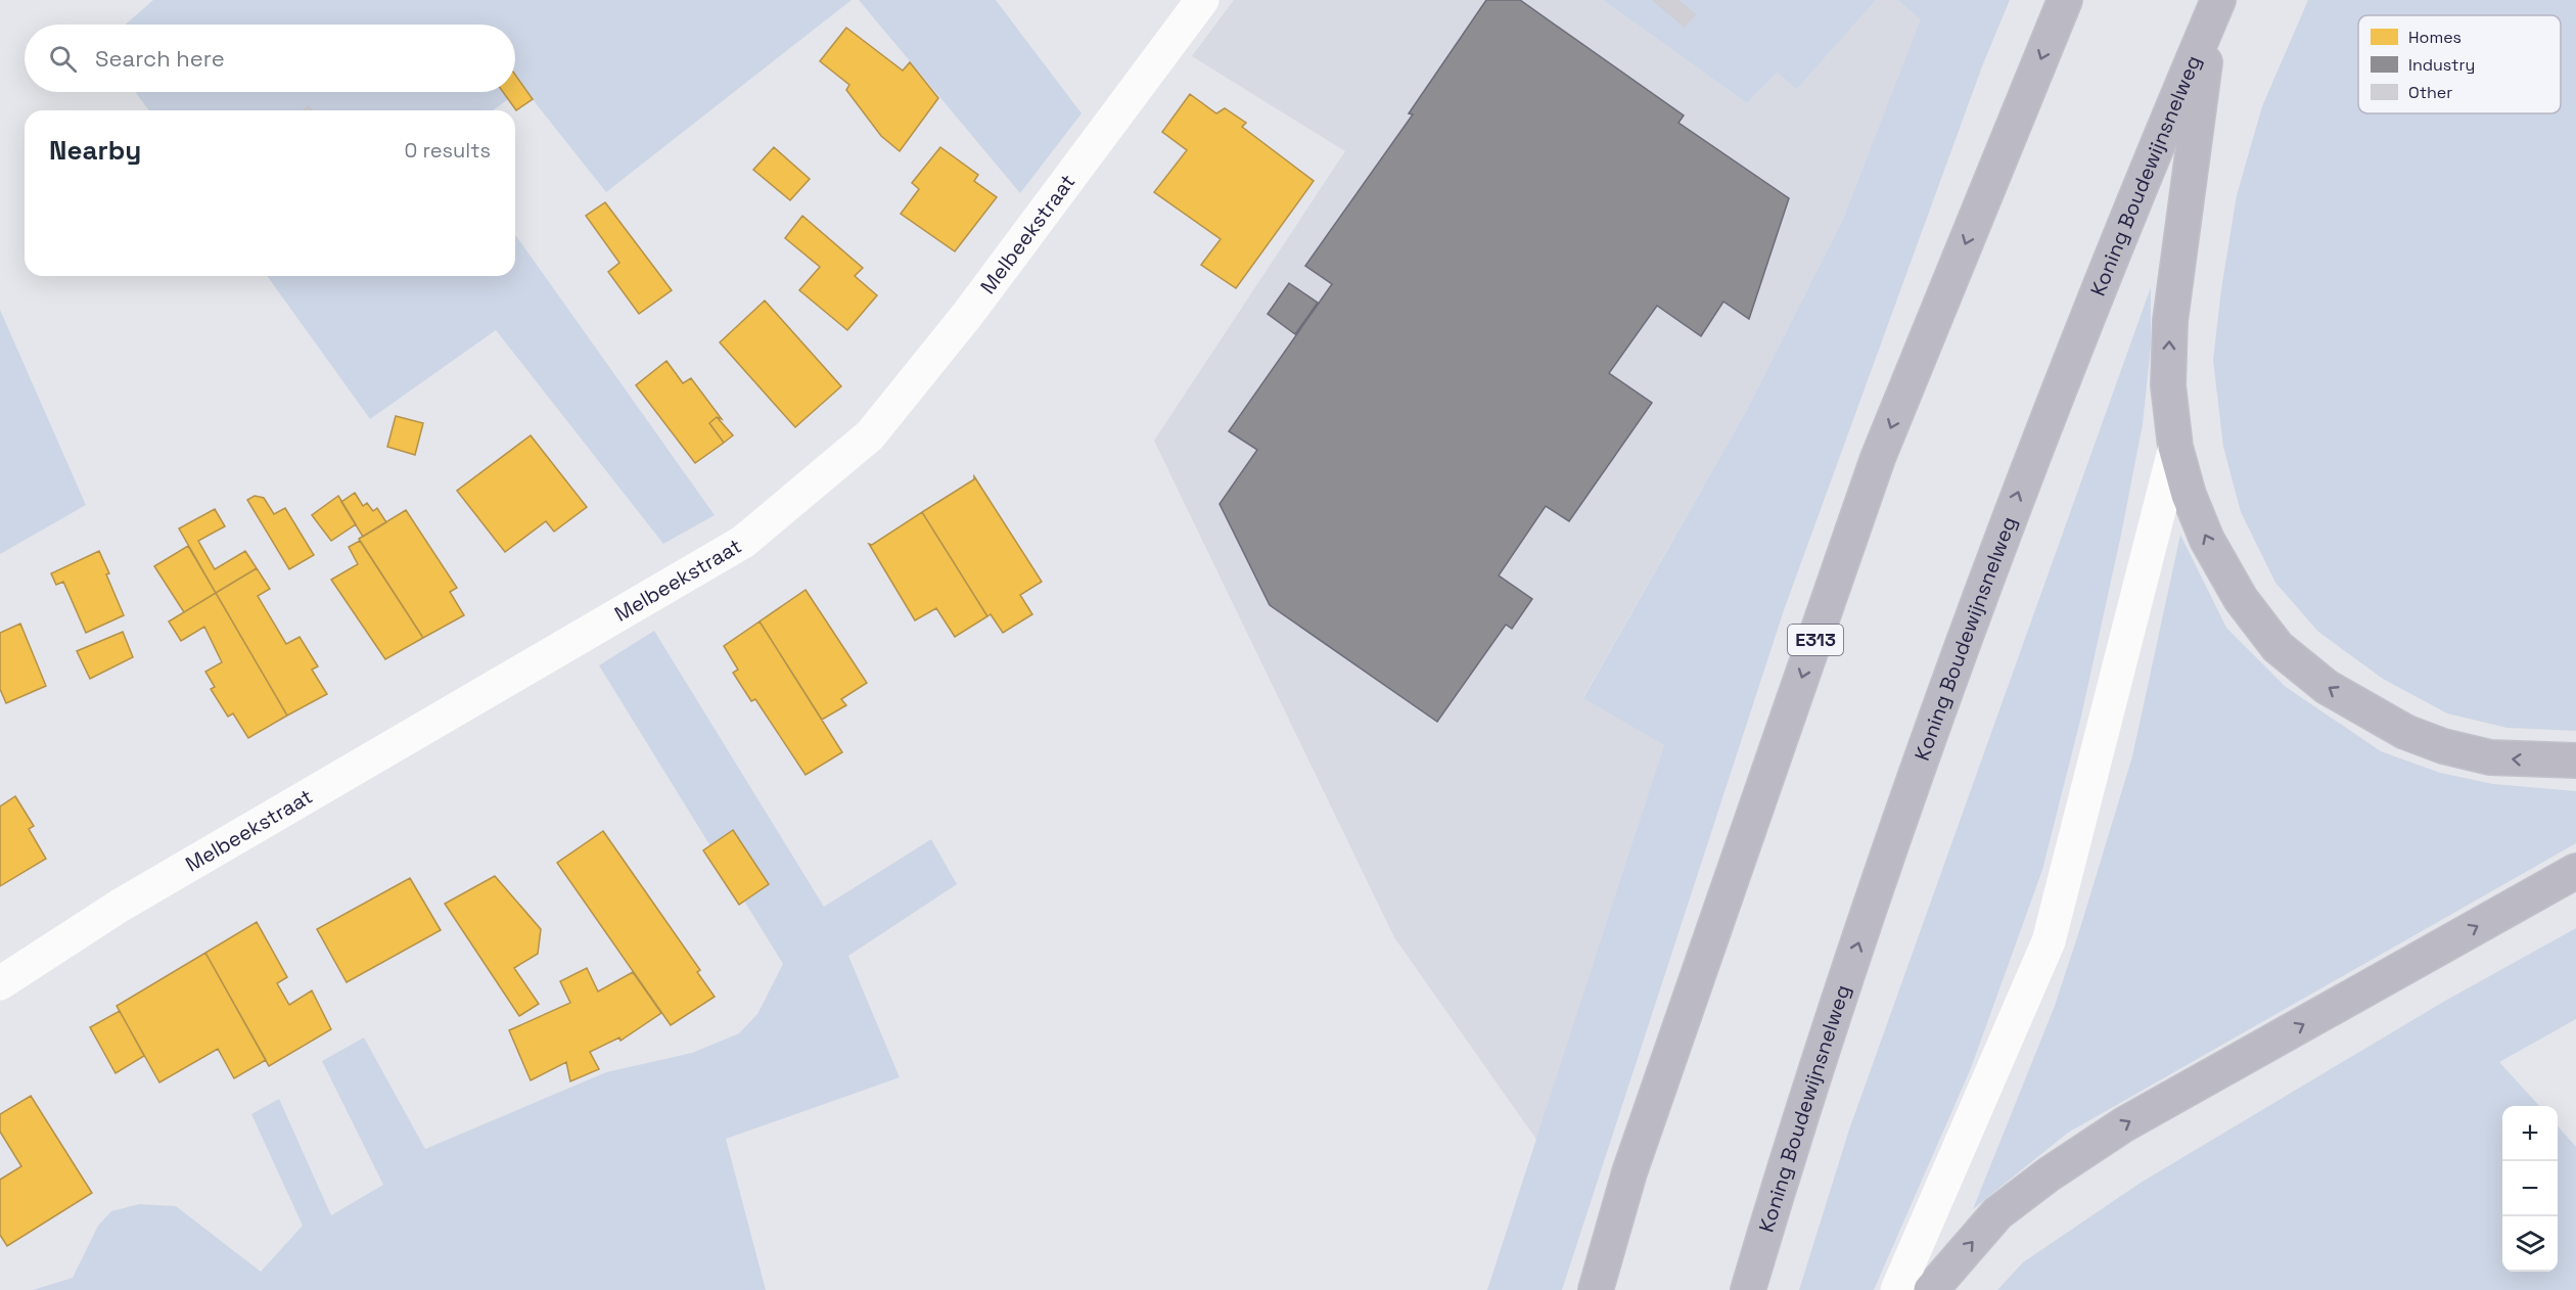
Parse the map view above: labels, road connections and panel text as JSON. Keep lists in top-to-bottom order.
{
  "streets": {
    "highway": ["Koning Boudewijnsnelweg", "E313"],
    "street": ["Melbeekstraat"]
  },
  "legend": ["Homes", "Industry", "Other"],
  "page": {
    "search": "Search here",
    "heading": ["Nearby", "0 results"],
    "map_buttons": ["+", "−"]
  }
}
